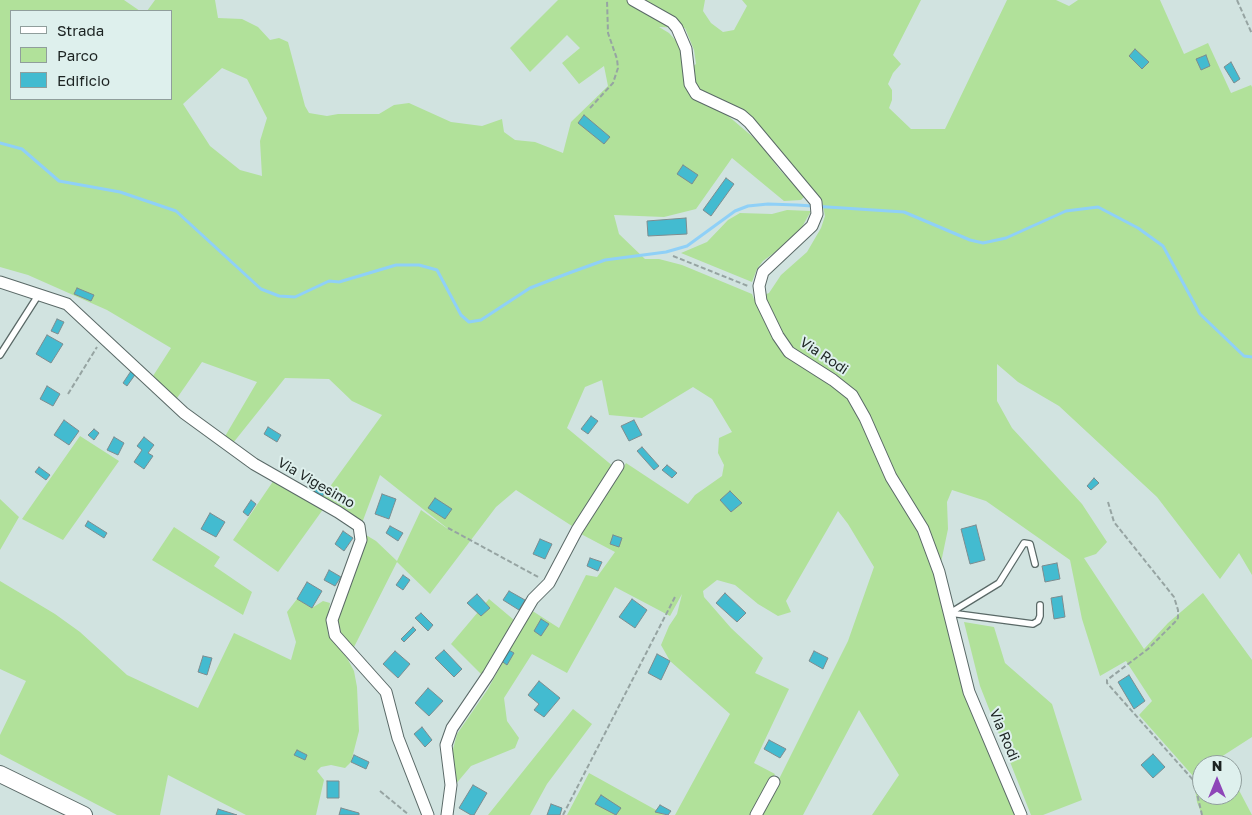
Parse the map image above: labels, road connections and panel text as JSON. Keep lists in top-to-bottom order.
{
  "streets": {
    "street": ["Via Rodi", "Via Vigesimo"]
  },
  "legend": ["Strada", "Parco", "Edificio"],
  "north": "top"
}
